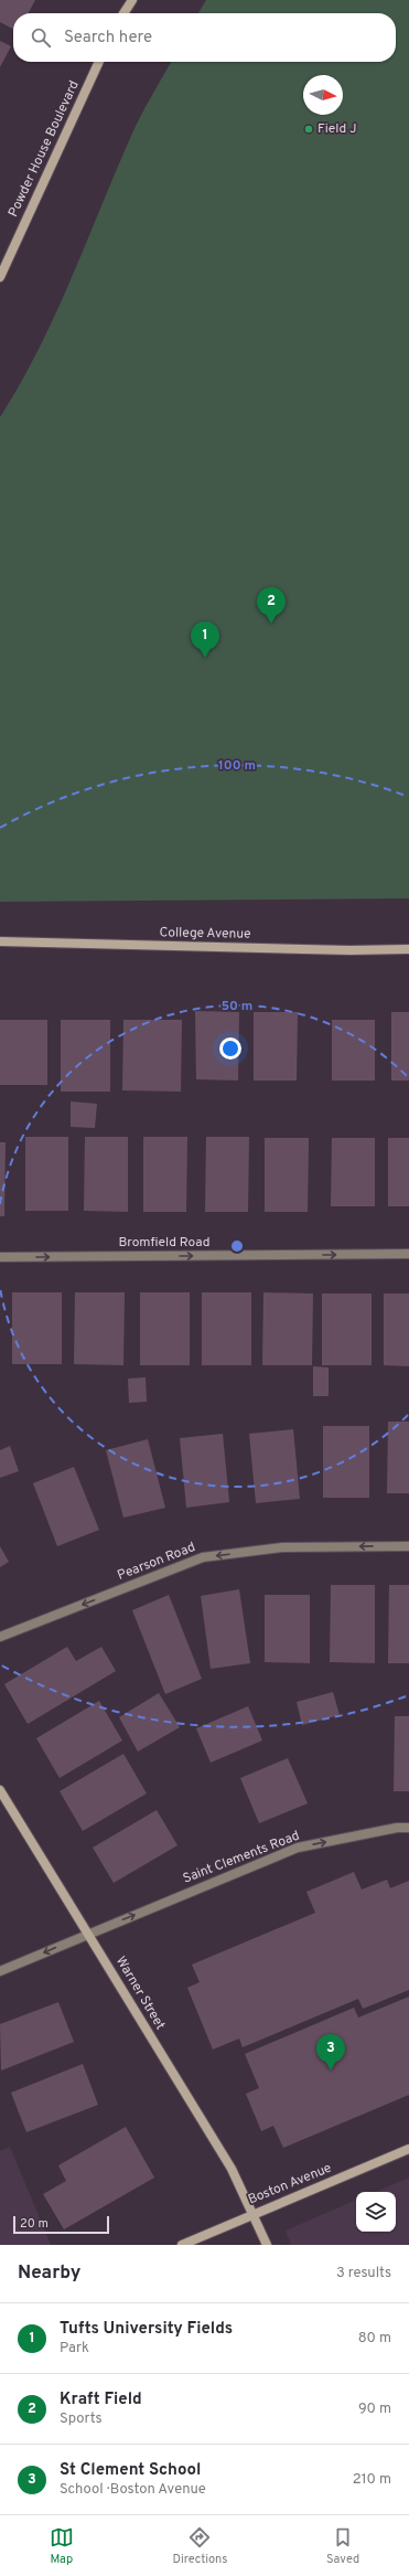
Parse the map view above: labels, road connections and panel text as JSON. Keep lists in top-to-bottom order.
{
  "streets": {
    "main road": [
      "Powder House Boulevard",
      "College Avenue",
      "Warner Street",
      "Boston Avenue"
    ],
    "street": ["Bromfield Road", "Pearson Road", "Saint Clements Road"]
  },
  "crossings": [
    ["Saint Clements Road", "Warner Street"],
    ["Warner Street", "Boston Avenue"]
  ],
  "one_way": ["Bromfield Road", "Pearson Road"],
  "places": ["Field J"],
  "scale_bar": "20 m",
  "north": "right",
  "page": {
    "search": "Search here",
    "pins": ["2", "1", "3"],
    "scale": "20 m",
    "heading": ["Nearby", "3 results"],
    "list": [
      {
        "mark": "1",
        "name": "Tufts University Fields",
        "note": "Park",
        "value": "80 m"
      },
      {
        "mark": "2",
        "name": "Kraft Field",
        "note": "Sports",
        "value": "90 m"
      },
      {
        "mark": "3",
        "name": "St Clement School",
        "note": "School · Boston Avenue",
        "value": "210 m"
      }
    ],
    "nav": ["Map", "Directions", "Saved"]
  },
  "rings": ["100 m", "50 m"]
}
